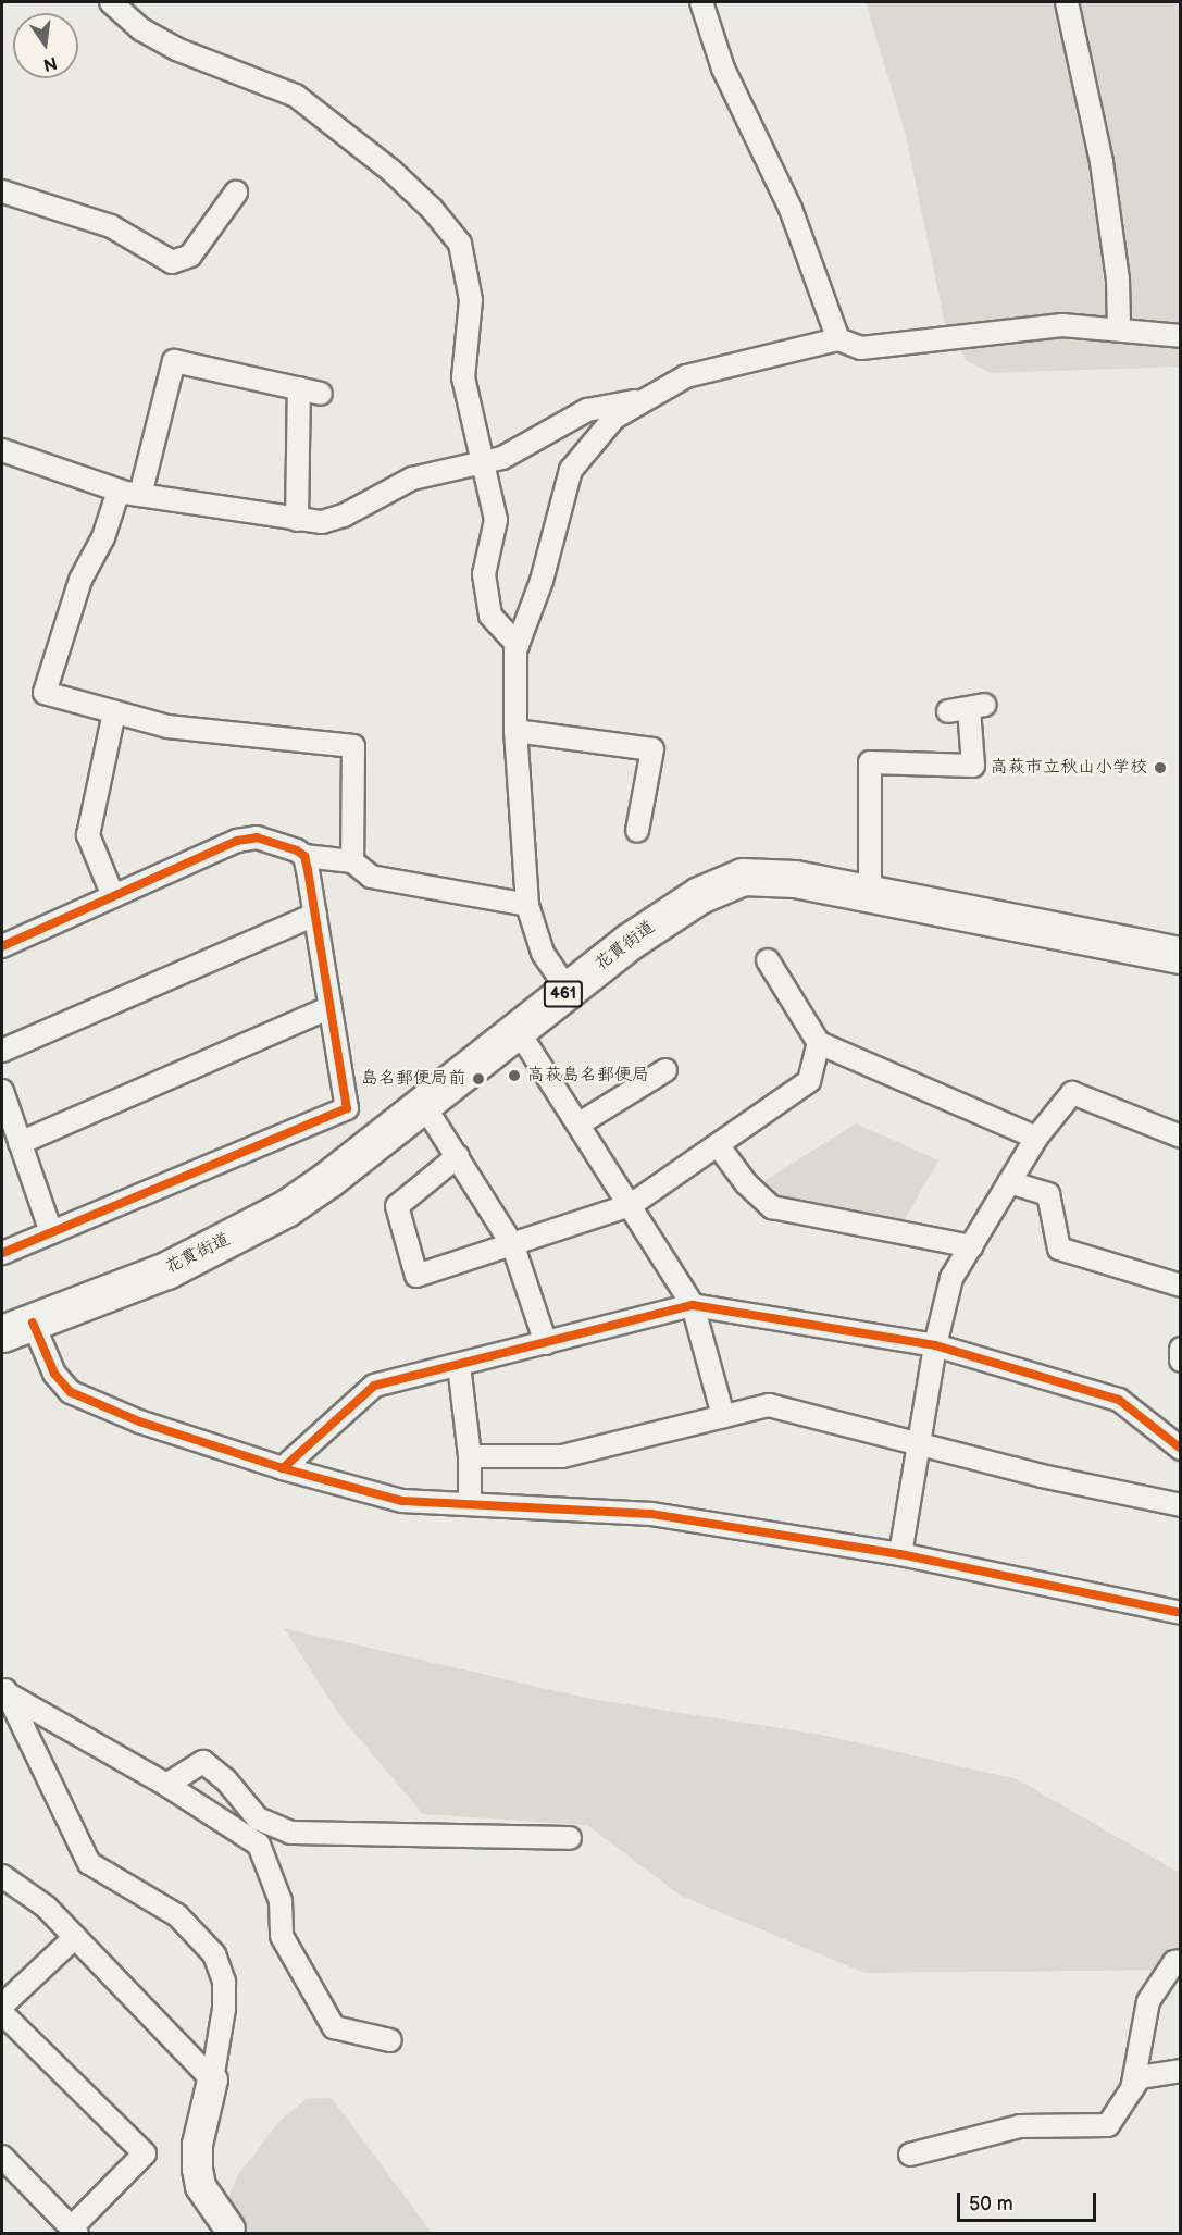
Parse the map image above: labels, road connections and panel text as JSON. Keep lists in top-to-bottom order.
{
  "streets": {
    "highway": ["花貫街道", "461"]
  },
  "places": ["高萩市立秋山小学校", "高萩島名郵便局", "島名郵便局前"],
  "scale_bar": "50 m",
  "north": "bottom"
}
